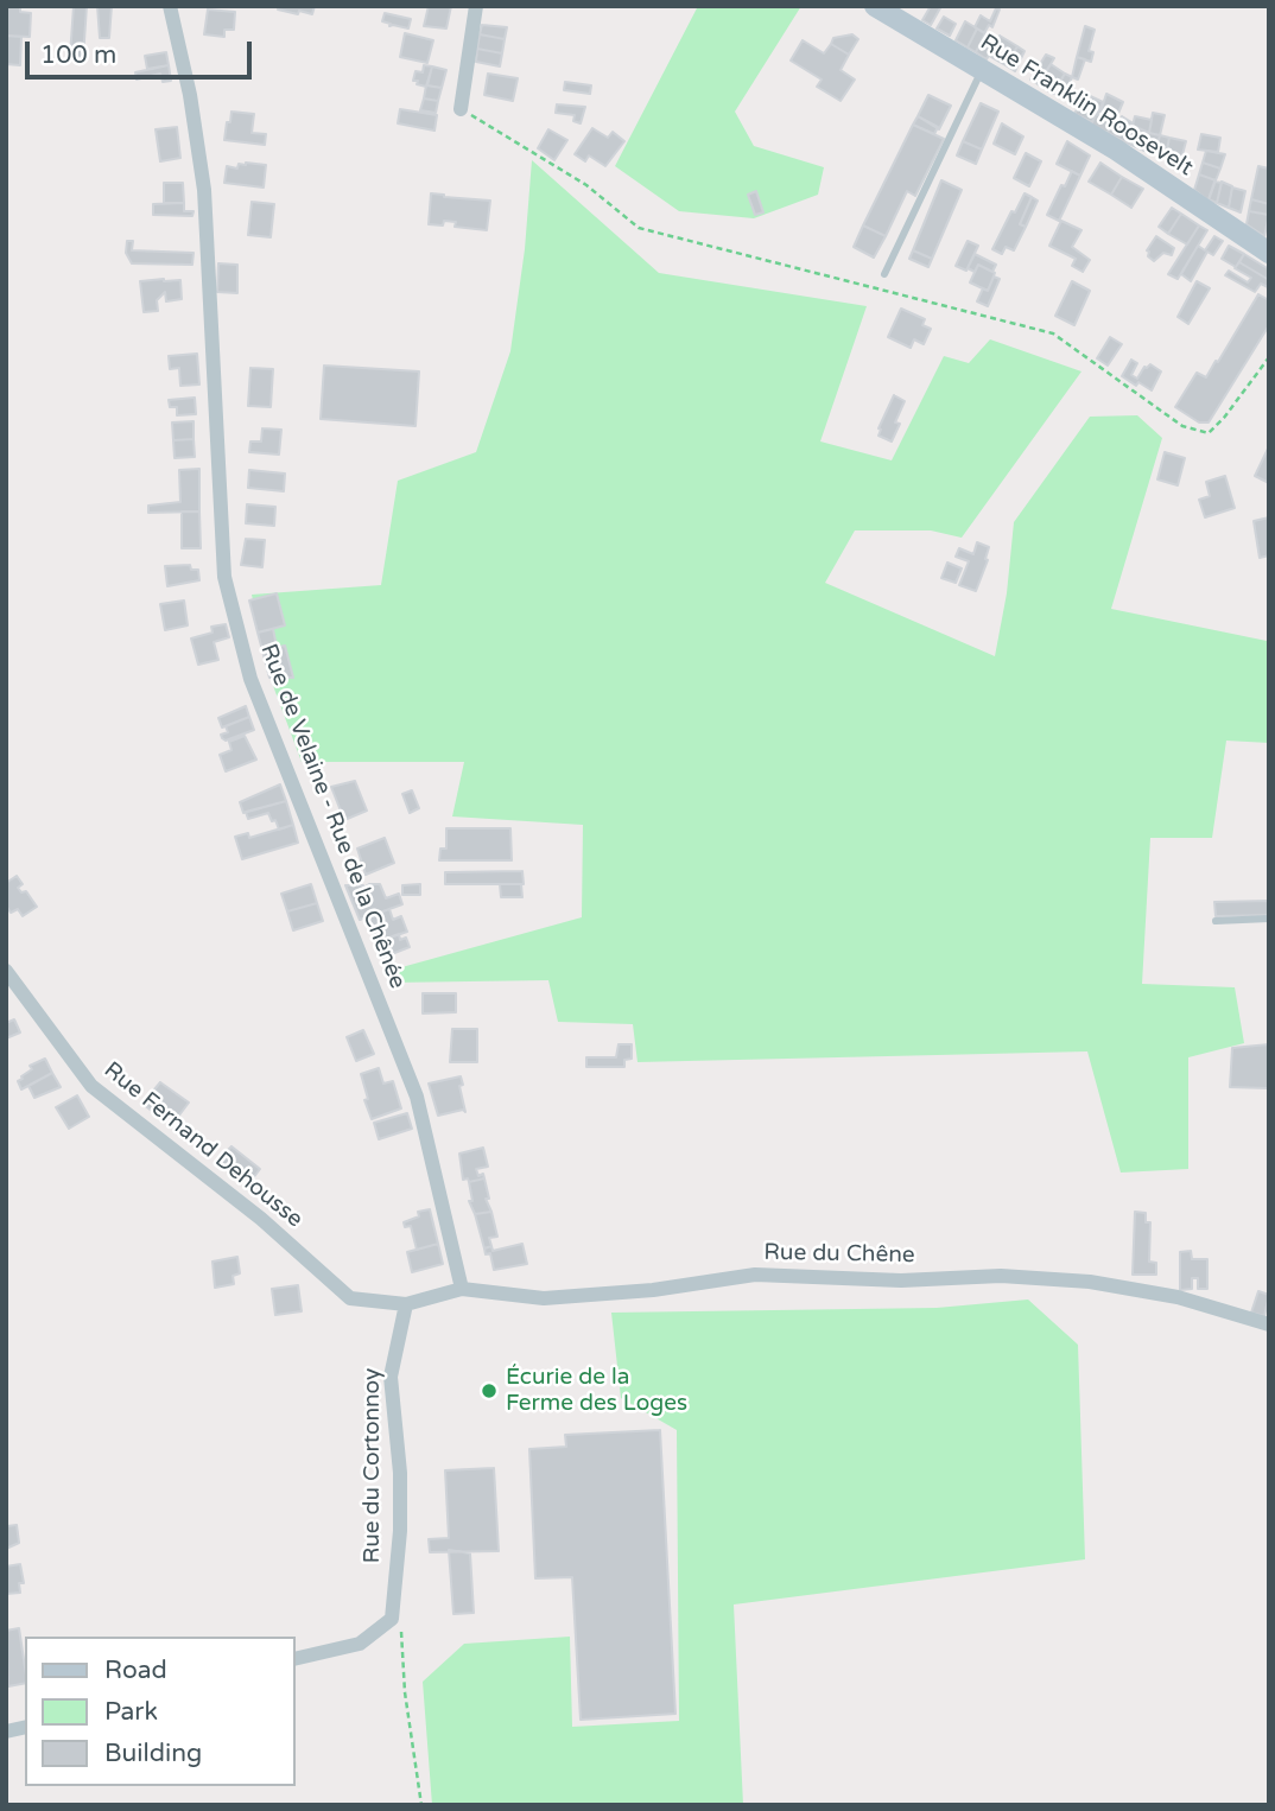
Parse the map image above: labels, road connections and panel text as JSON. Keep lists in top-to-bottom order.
{
  "streets": {
    "main road": ["Rue Franklin Roosevelt"],
    "street": [
      "Rue de Velaine - Rue de la Chênée",
      "Rue Fernand Dehousse",
      "Rue du Chêne",
      "Rue du Cortonnoy"
    ]
  },
  "crossings": [
    ["Rue de Velaine - Rue de la Chênée", "Rue du Chêne"],
    ["Rue Fernand Dehousse", "Rue du Chêne"],
    ["Rue Fernand Dehousse", "Rue du Cortonnoy"],
    ["Rue du Chêne", "Rue du Cortonnoy"]
  ],
  "places": ["Écurie de la Ferme des Loges"],
  "legend": ["Road", "Park", "Building"],
  "scale_bar": "100 m"
}
